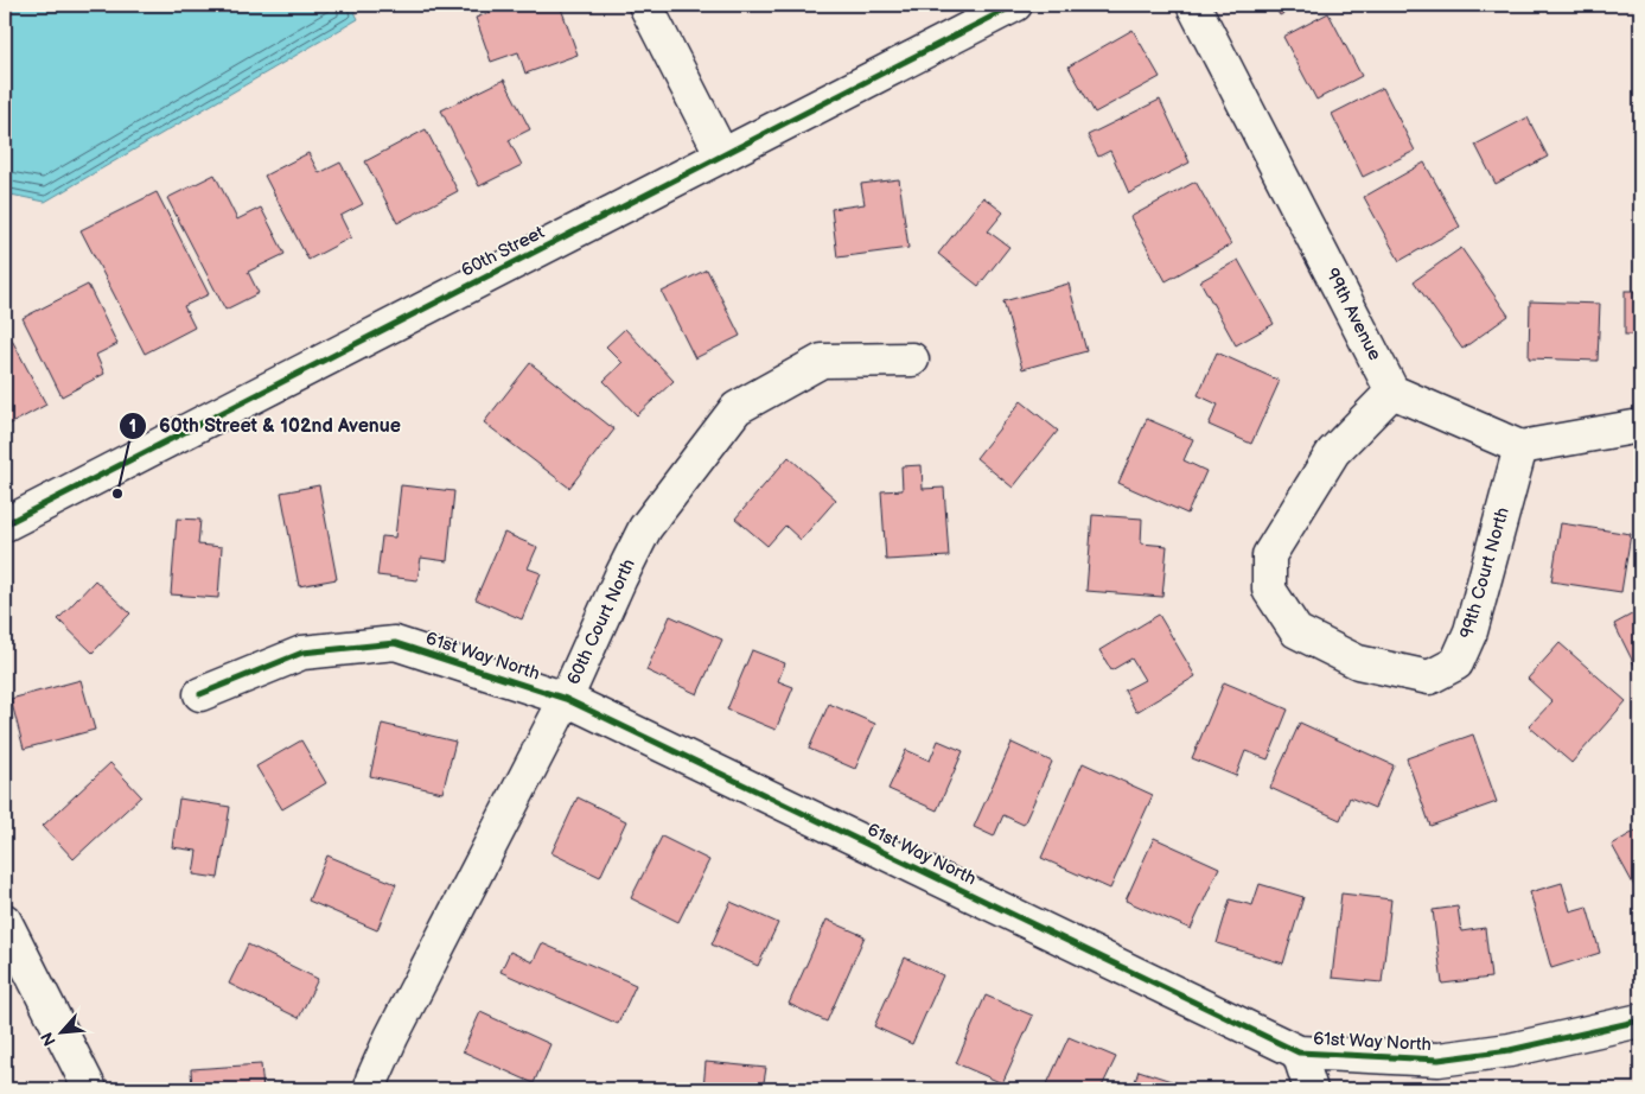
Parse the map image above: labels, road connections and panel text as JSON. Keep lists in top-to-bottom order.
{
  "streets": {
    "street": [
      "60th Street",
      "99th Avenue",
      "99th Court North",
      "60th Court North",
      "61st Way North"
    ]
  },
  "crossings": [
    ["99th Avenue", "99th Court North"],
    ["60th Court North", "61st Way North"]
  ],
  "places": ["60th Street & 102nd Avenue"],
  "north": "bottom left"
}
